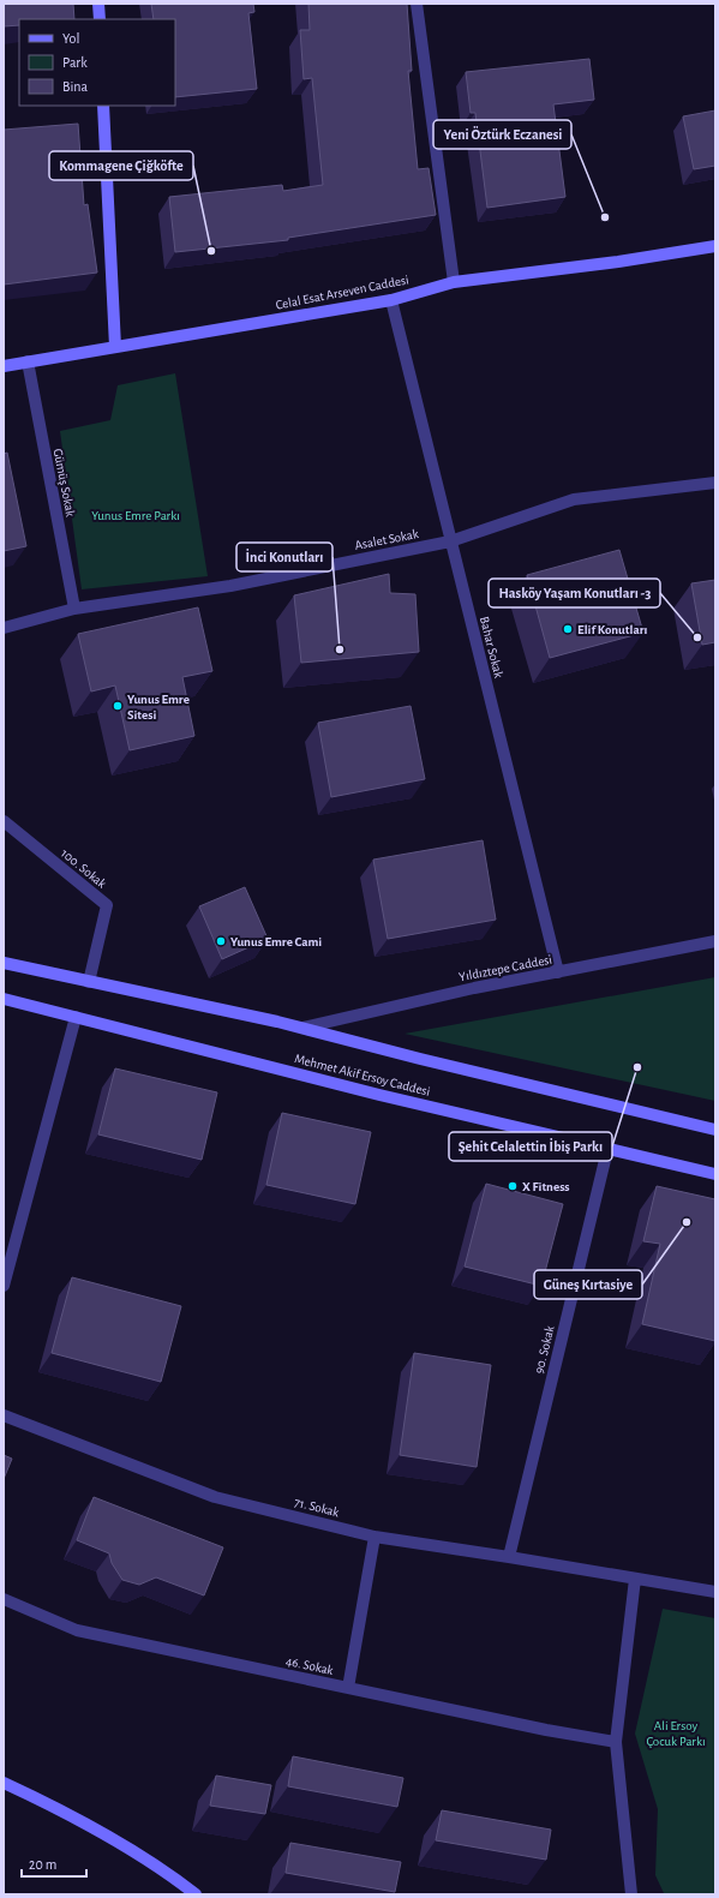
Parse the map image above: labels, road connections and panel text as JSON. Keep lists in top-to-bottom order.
{
  "streets": {
    "main road": ["Celal Esat Arseven Caddesi", "Mehmet Akif Ersoy Caddesi"],
    "street": [
      "Gümüş Sokak",
      "Asalet Sokak",
      "Bahar Sokak",
      "100. Sokak",
      "Yıldıztepe Caddesi",
      "90. Sokak",
      "71. Sokak",
      "46. Sokak"
    ]
  },
  "crossings": [
    ["Celal Esat Arseven Caddesi", "Gümüş Sokak"],
    ["Celal Esat Arseven Caddesi", "Bahar Sokak"],
    ["Gümüş Sokak", "Asalet Sokak"],
    ["Asalet Sokak", "Bahar Sokak"],
    ["Bahar Sokak", "Yıldıztepe Caddesi"],
    ["Mehmet Akif Ersoy Caddesi", "90. Sokak"],
    ["90. Sokak", "71. Sokak"]
  ],
  "parks": ["Yunus Emre Parkı", "Ali Ersoy Çocuk Parkı"],
  "places": [
    "Yeni Öztürk Eczanesi",
    "Kommagene Çiğköfte",
    "Elif Konutları",
    "Hasköy Yaşam Konutları -3",
    "İnci Konutları",
    "Yunus Emre Sitesi",
    "Yunus Emre Cami",
    "Şehit Celalettin İbiş Parkı",
    "X Fitness",
    "Güneş Kırtasiye"
  ],
  "legend": ["Yol", "Park", "Bina"],
  "scale_bar": "20 m"
}
